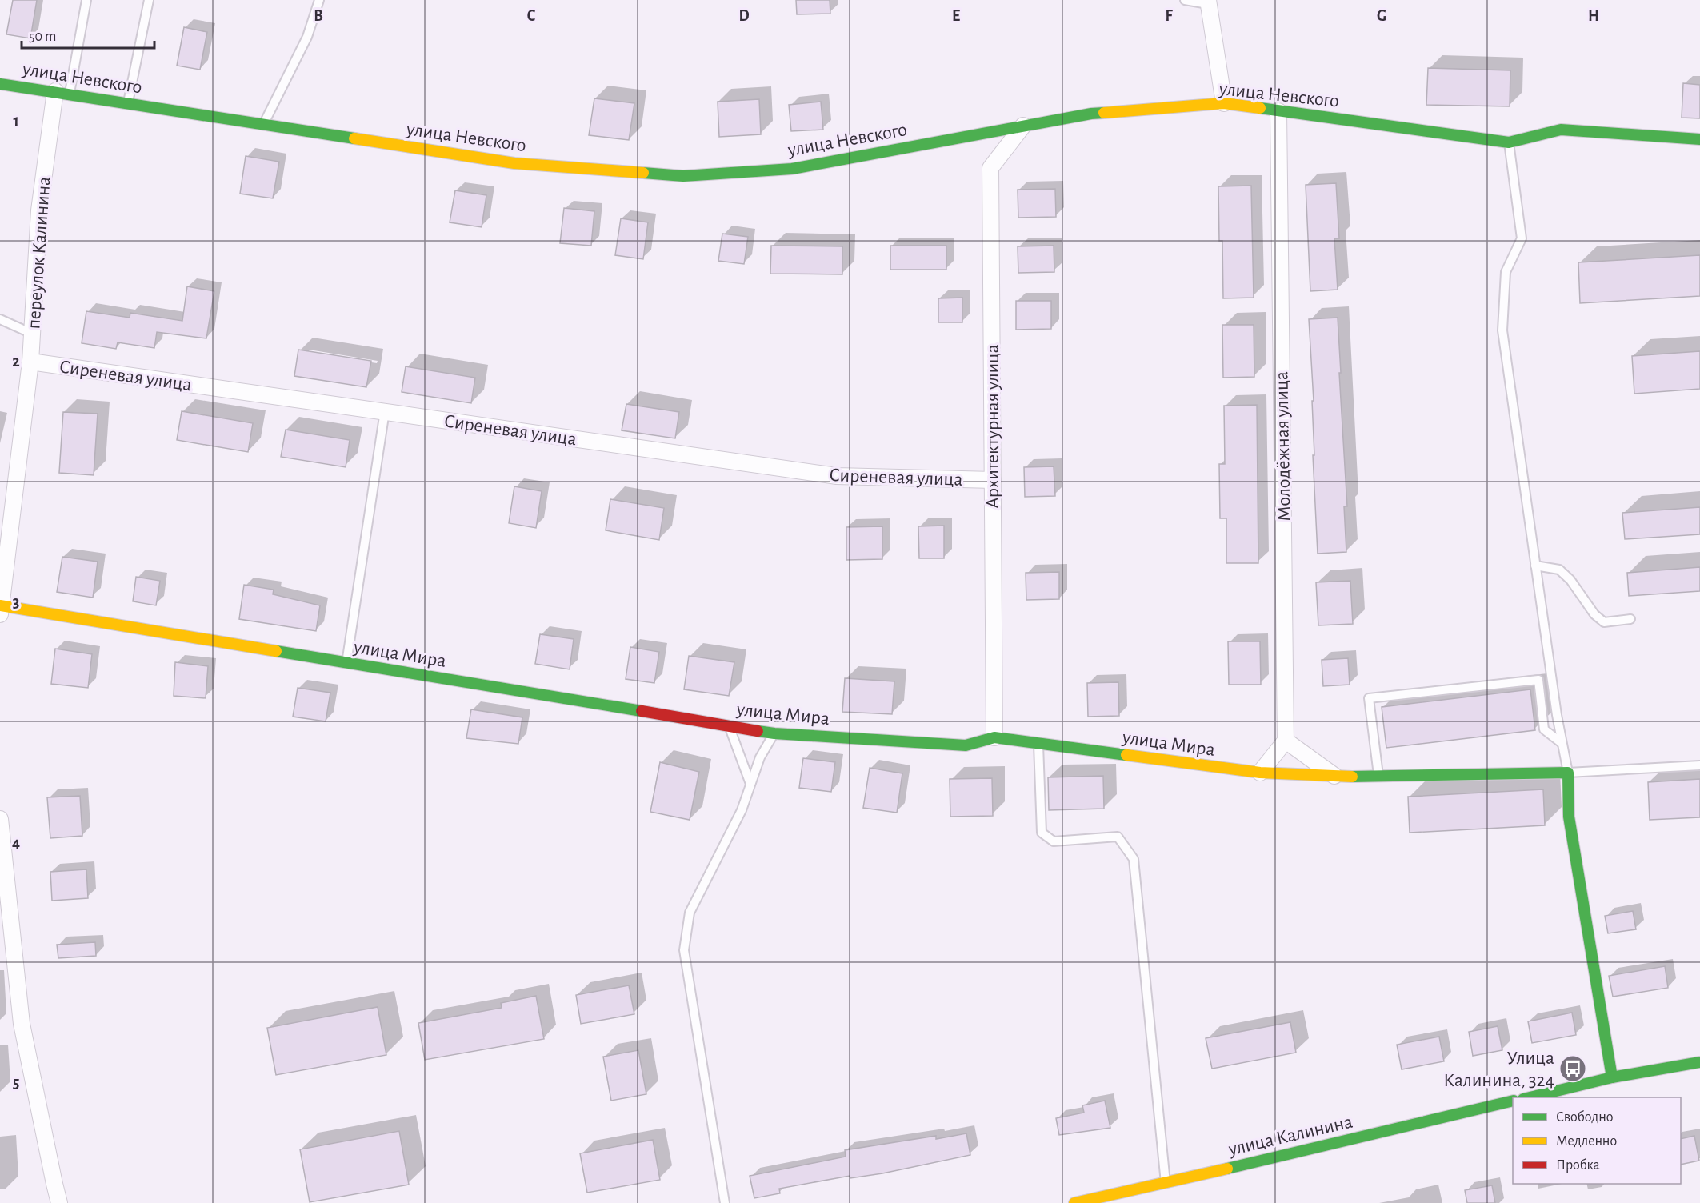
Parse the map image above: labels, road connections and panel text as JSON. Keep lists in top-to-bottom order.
{
  "streets": {
    "street": [
      "улица Невского",
      "переулок Калинина",
      "Сиреневая улица",
      "Архитектурная улица",
      "Молодёжная улица",
      "улица Мира",
      "улица Калинина"
    ]
  },
  "crossings": [
    ["улица Невского", "переулок Калинина"],
    ["улица Невского", "Архитектурная улица"],
    ["улица Невского", "Молодёжная улица"],
    ["переулок Калинина", "Сиреневая улица"],
    ["переулок Калинина", "улица Мира"],
    ["Сиреневая улица", "Архитектурная улица"],
    ["Архитектурная улица", "улица Мира"]
  ],
  "places": {
    "bus stop": ["Улица Калинина, 324"]
  },
  "legend": ["Свободно", "Медленно", "Пробка"],
  "scale_bar": "50 m",
  "grid": {
    "columns": [
      "B",
      "C",
      "D",
      "E",
      "F",
      "G",
      "H"
    ],
    "rows": [
      "1",
      "2",
      "3",
      "4",
      "5"
    ]
  }
}
